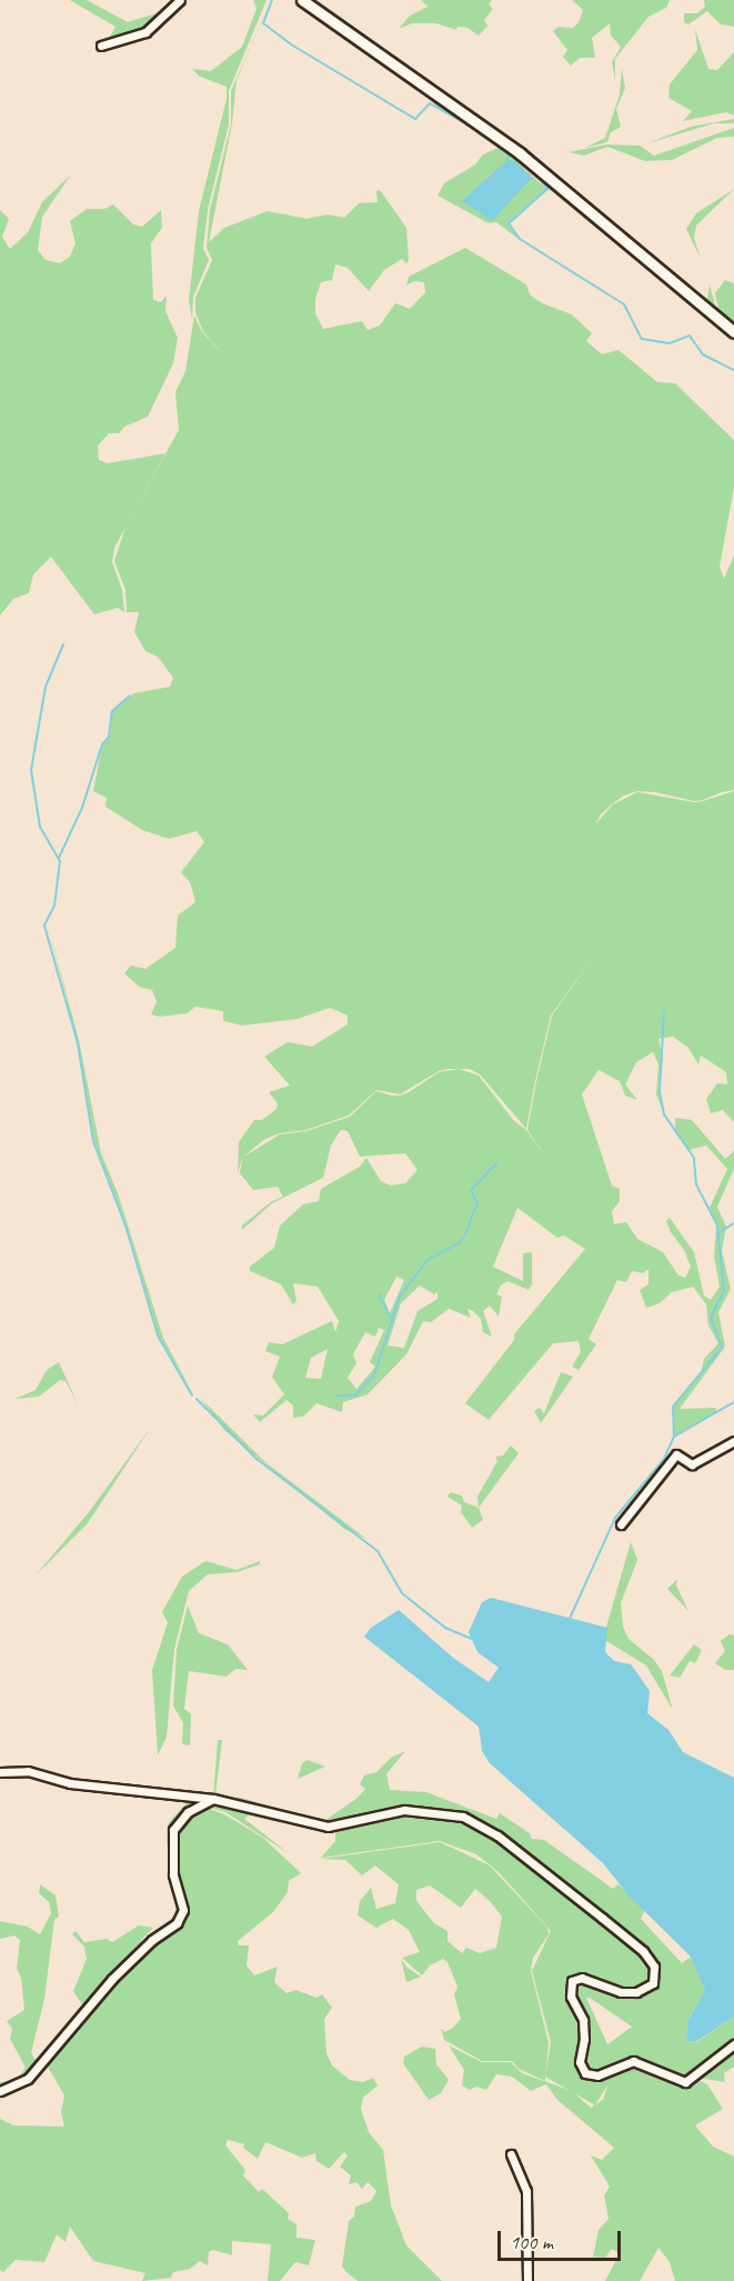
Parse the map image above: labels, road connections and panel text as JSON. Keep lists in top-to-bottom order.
{
  "scale_bar": "100 m"
}
